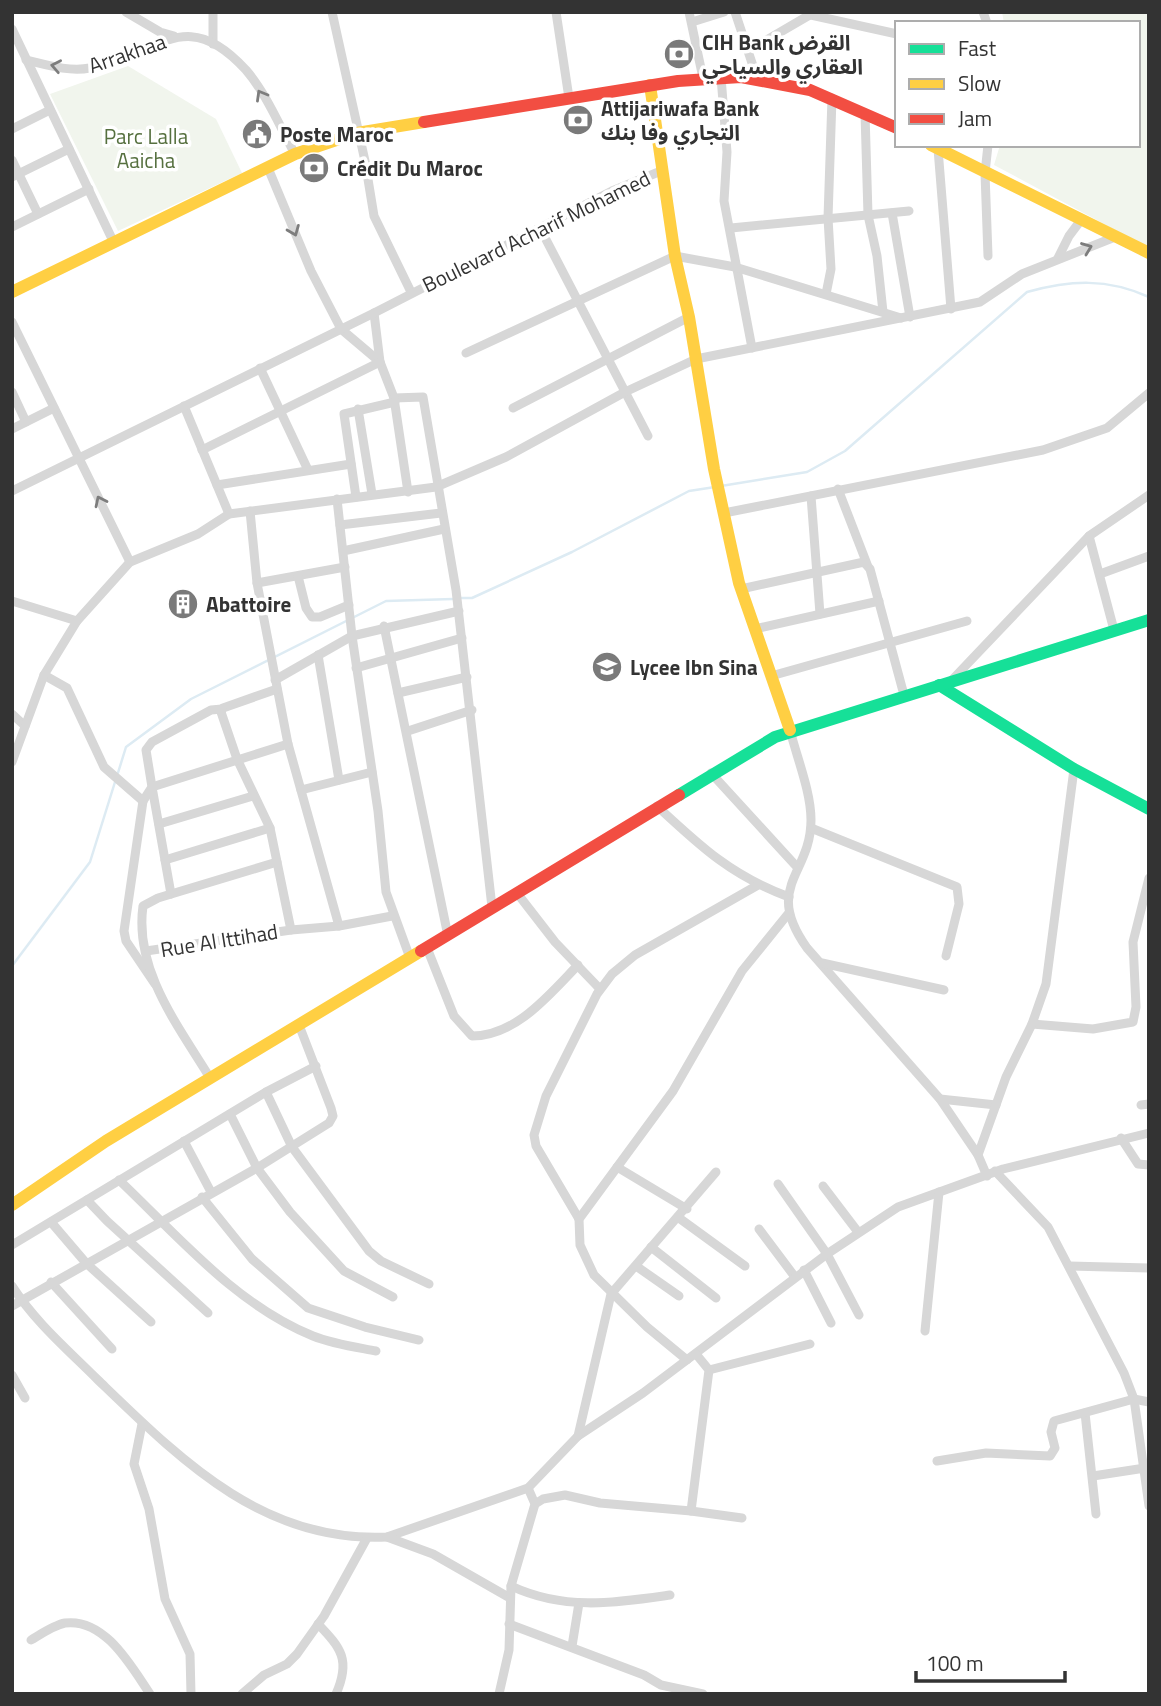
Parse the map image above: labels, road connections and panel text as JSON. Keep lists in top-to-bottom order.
{
  "streets": {
    "street": ["Arrakhaa", "Boulevard Acharif Mohamed", "Rue Al Ittihad"]
  },
  "one_way": ["Arrakhaa"],
  "parks": ["Parc Lalla Aaicha"],
  "places": {
    "bank": ["CIH Bank القرض العقاري والسياحي", "Attijariwafa Bank التجاري وفا بنك", "Crédit Du Maroc"],
    "public building": ["Poste Maroc"],
    "building": ["Abattoire"],
    "school or university": ["Lycee Ibn Sina"]
  },
  "legend": ["Fast", "Slow", "Jam"],
  "scale_bar": "100 m"
}
